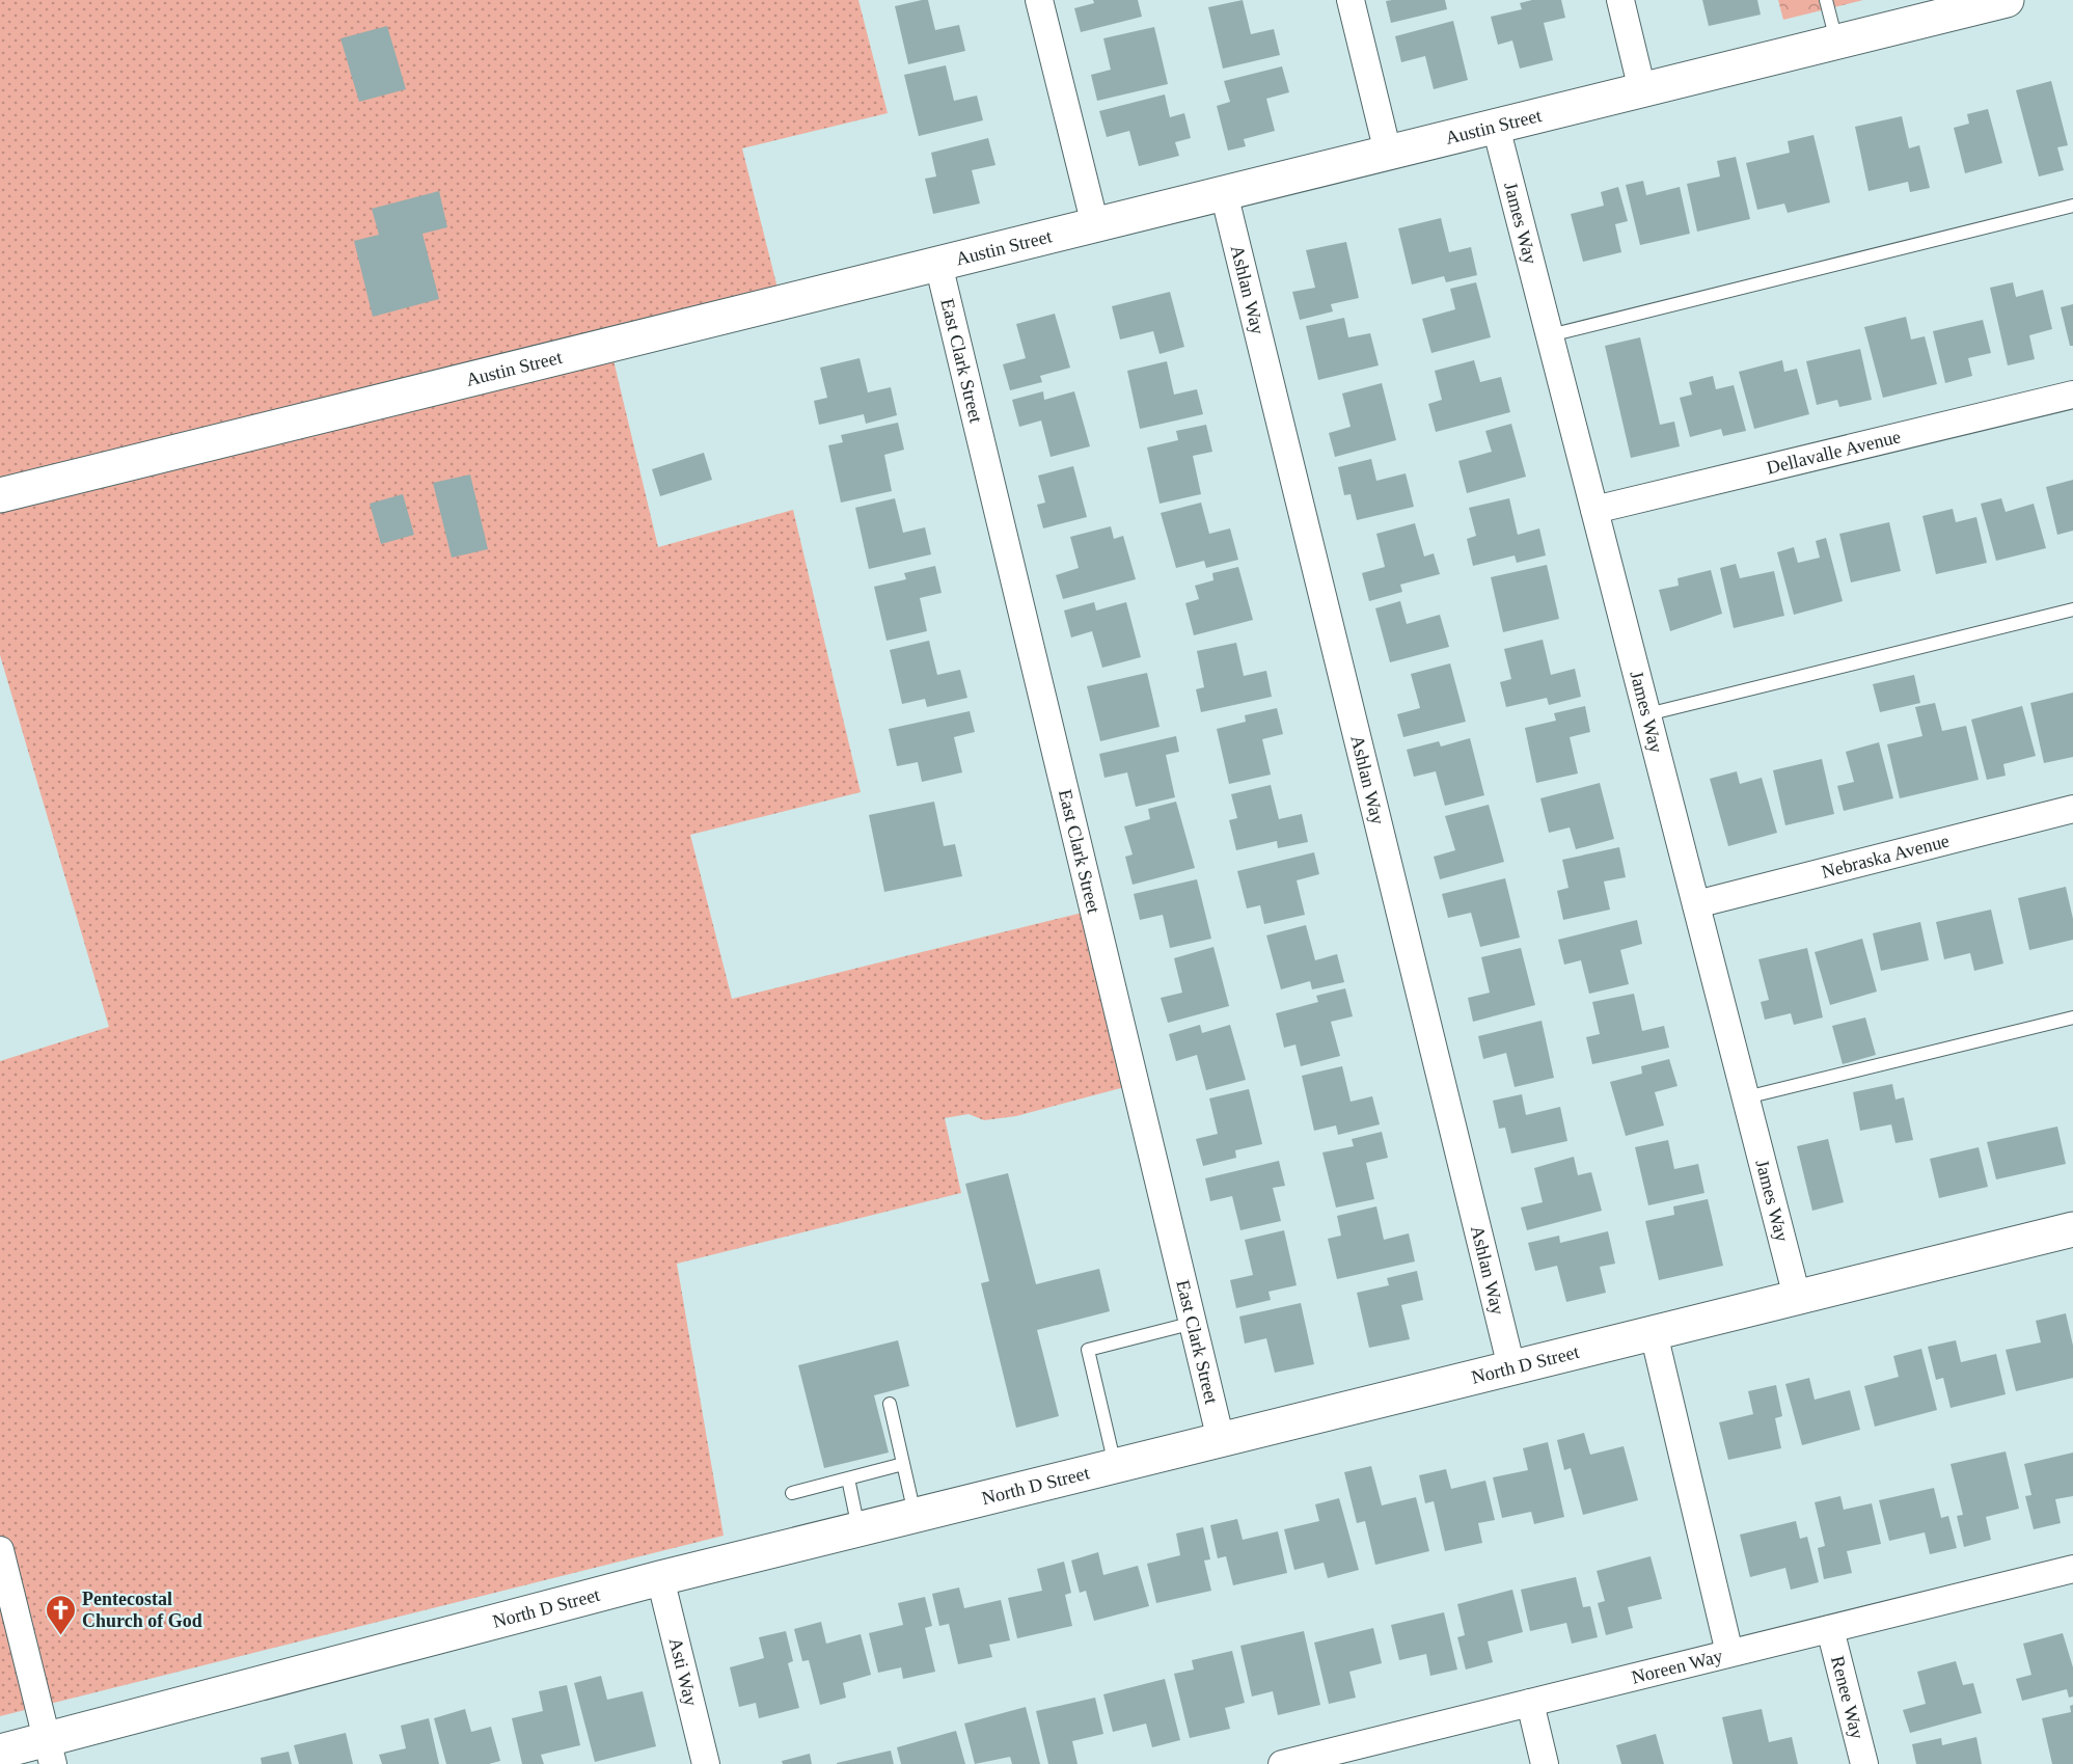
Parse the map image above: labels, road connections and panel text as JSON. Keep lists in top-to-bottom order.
{
  "streets": {
    "street": [
      "Austin Street",
      "James Way",
      "Ashlan Way",
      "East Clark Street",
      "Dellavalle Avenue",
      "Nebraska Avenue",
      "North D Street",
      "Noreen Way",
      "Asti Way",
      "Renee Way"
    ]
  },
  "crossings": [
    ["Austin Street", "James Way"],
    ["Austin Street", "Ashlan Way"],
    ["Austin Street", "East Clark Street"],
    ["James Way", "Dellavalle Avenue"],
    ["James Way", "Nebraska Avenue"],
    ["James Way", "North D Street"],
    ["Ashlan Way", "North D Street"],
    ["East Clark Street", "North D Street"],
    ["North D Street", "Asti Way"],
    ["Noreen Way", "Renee Way"]
  ],
  "places": {
    "church": ["Pentecostal Church of God"]
  }
}
